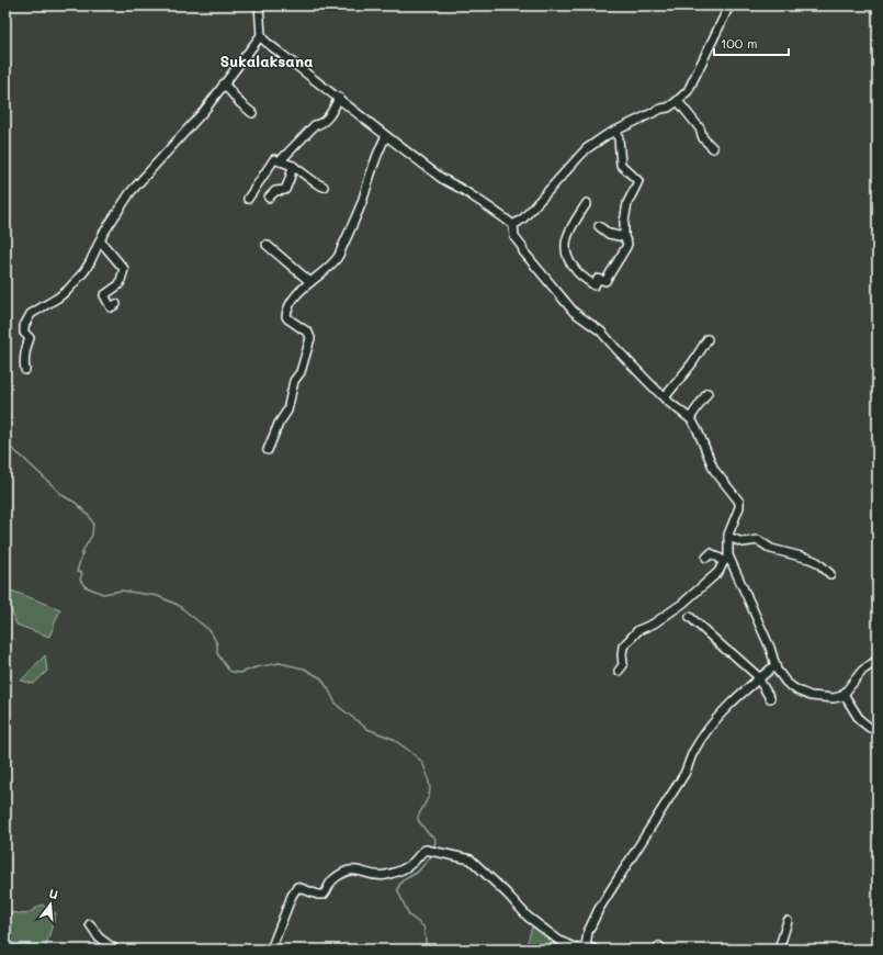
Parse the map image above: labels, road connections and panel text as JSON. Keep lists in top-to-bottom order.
{
  "districts": ["Sukalaksana"],
  "scale_bar": "100 m",
  "north": "top"
}
